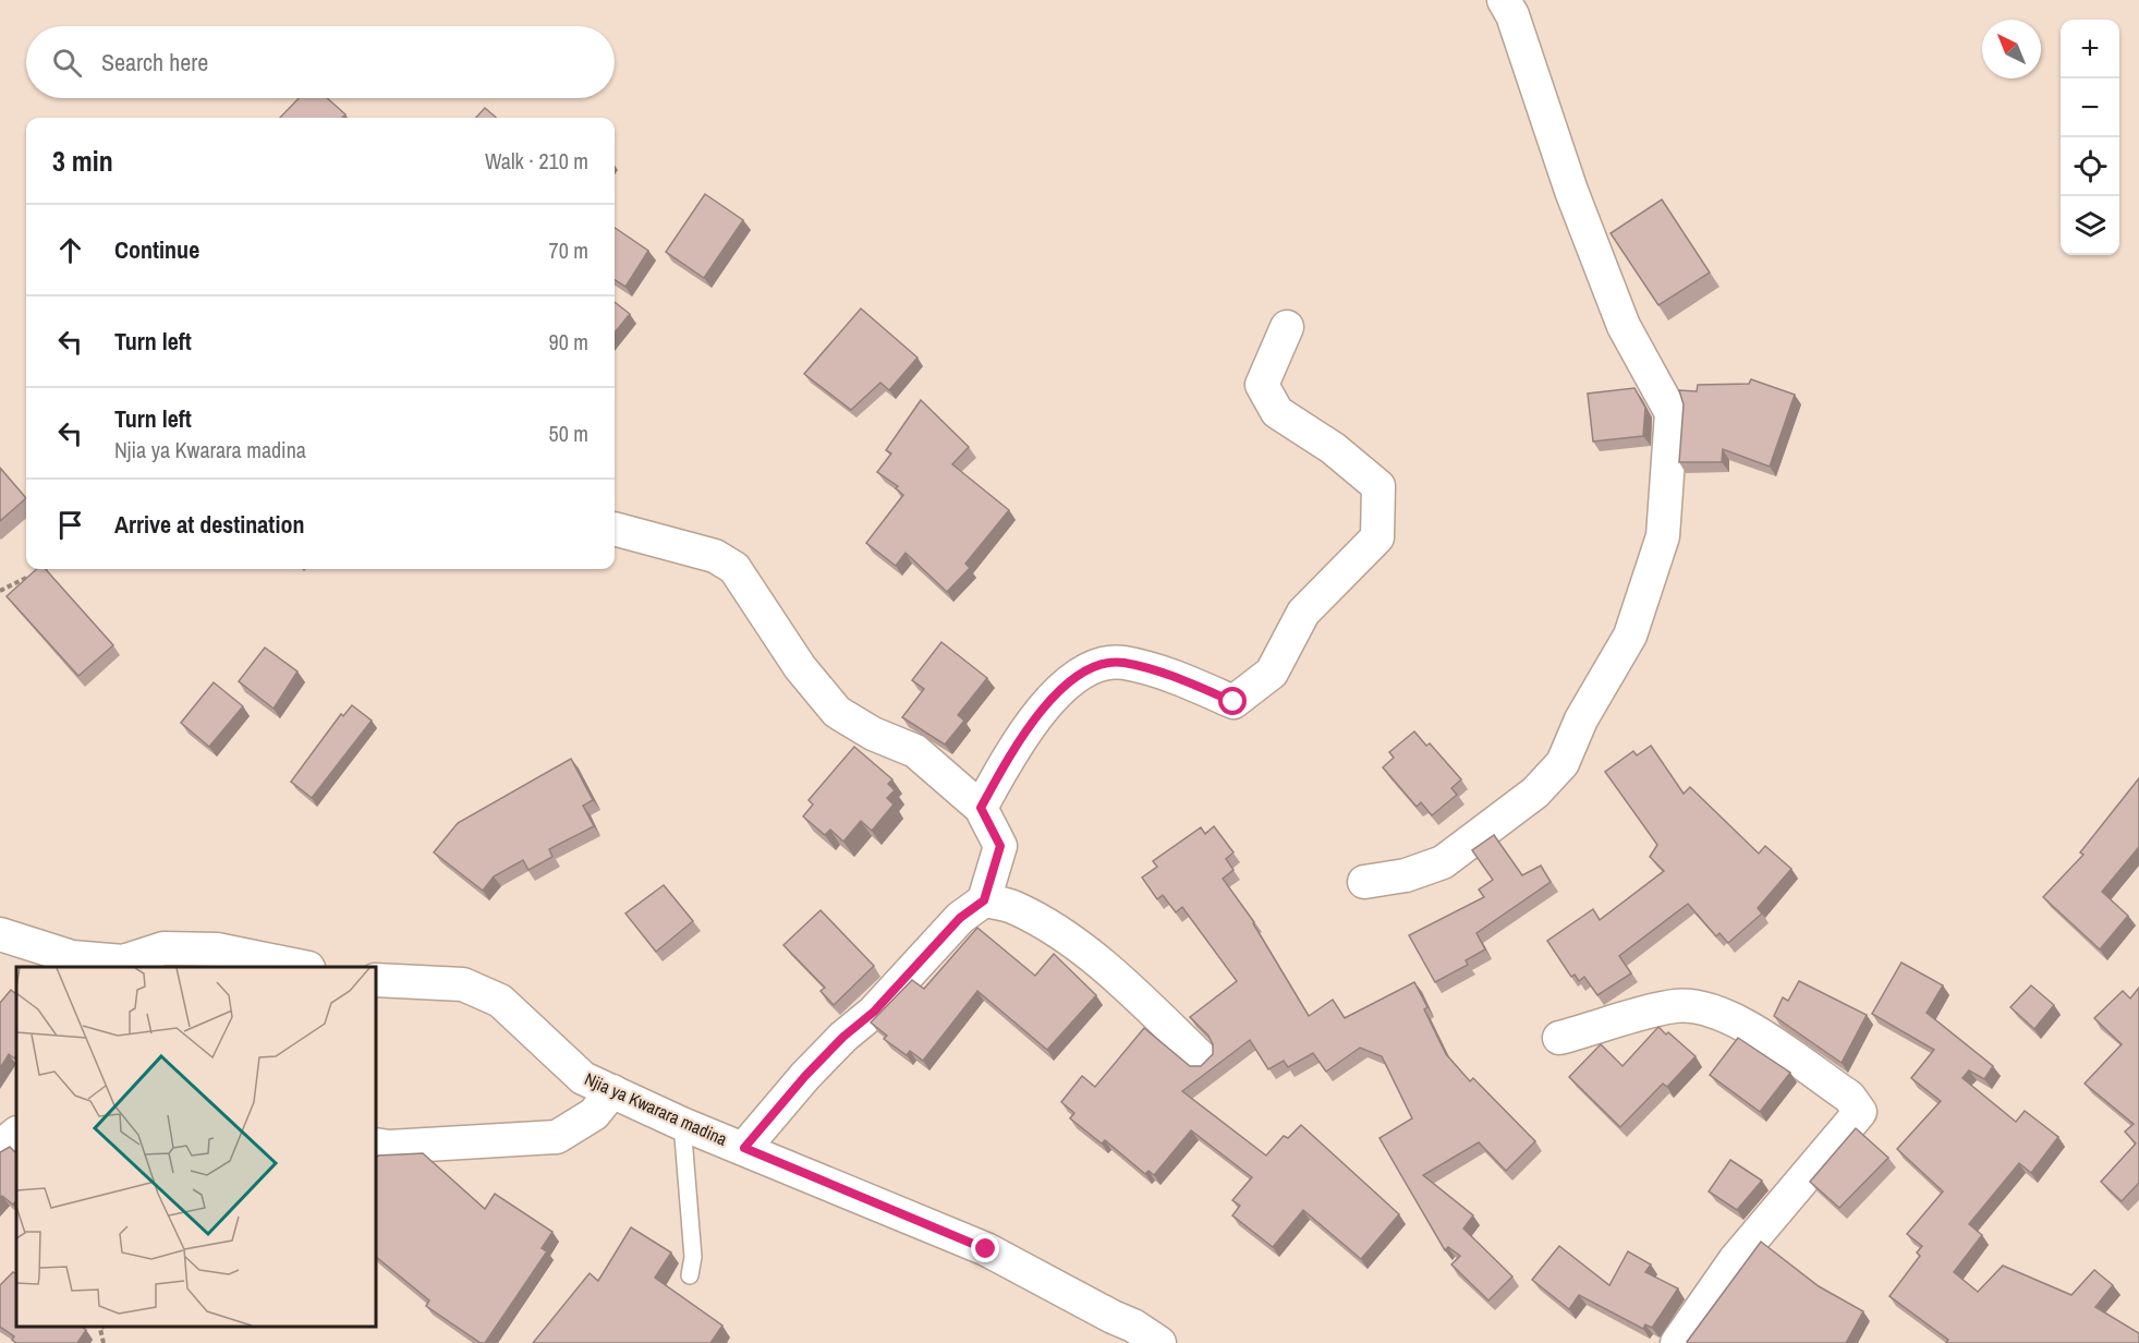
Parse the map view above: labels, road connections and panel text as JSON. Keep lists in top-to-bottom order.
{
  "streets": {
    "street": ["Njia ya Kwarara madina"]
  },
  "north": "top left",
  "page": {
    "map_buttons": ["+", "−"],
    "search": "Search here",
    "heading": ["3 min", "Walk · 210 m"],
    "list": [
      ["Continue", "70 m"],
      ["Turn left", "90 m"],
      ["Turn left", "Njia ya Kwarara madina", "50 m"],
      "Arrive at destination"
    ]
  }
}
